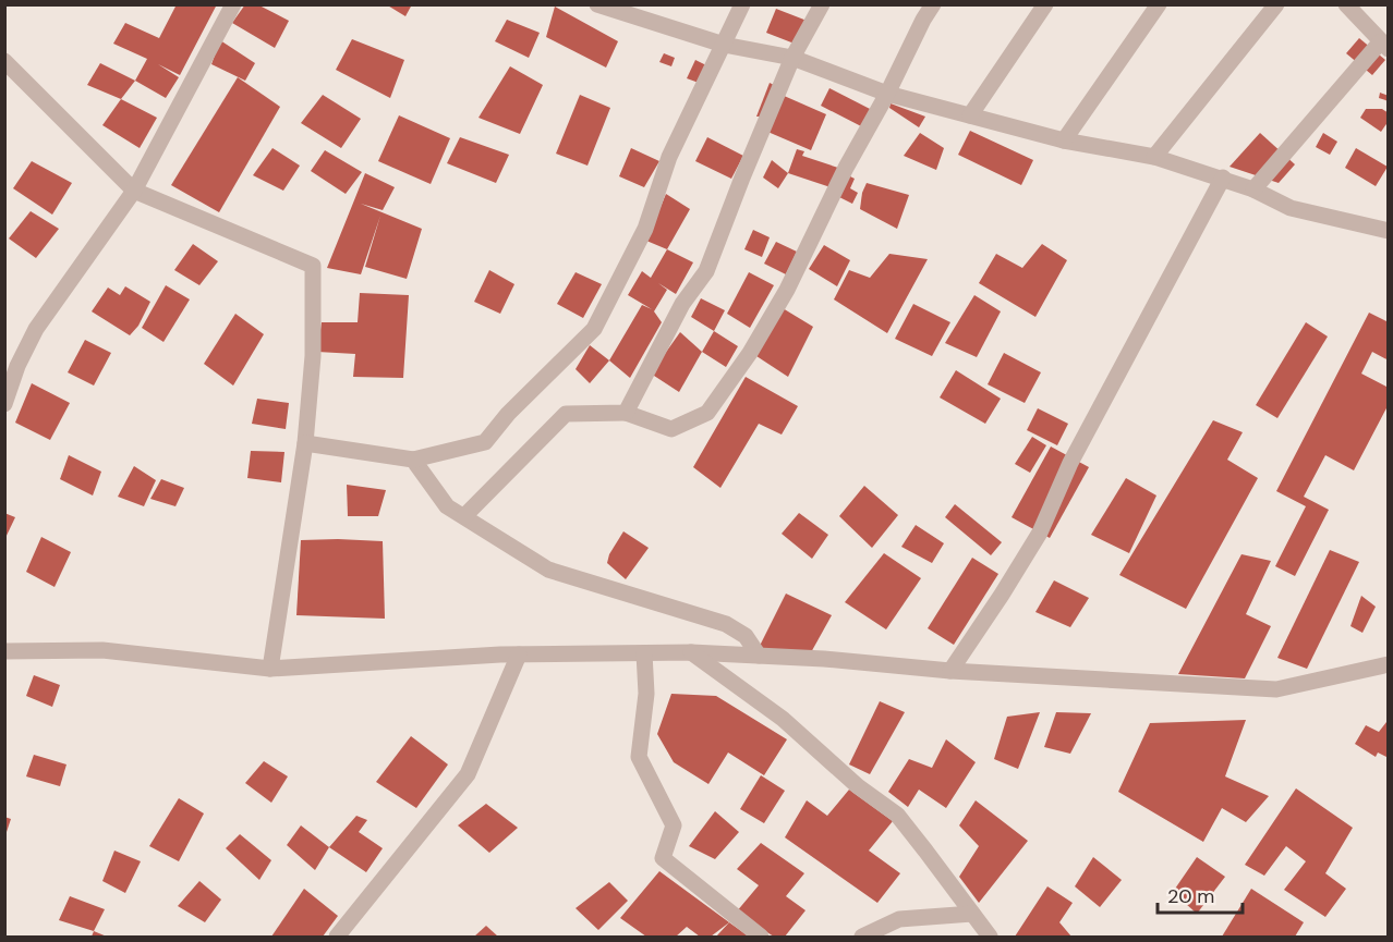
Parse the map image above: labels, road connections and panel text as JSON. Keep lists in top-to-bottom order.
{
  "scale_bar": "20 m"
}
